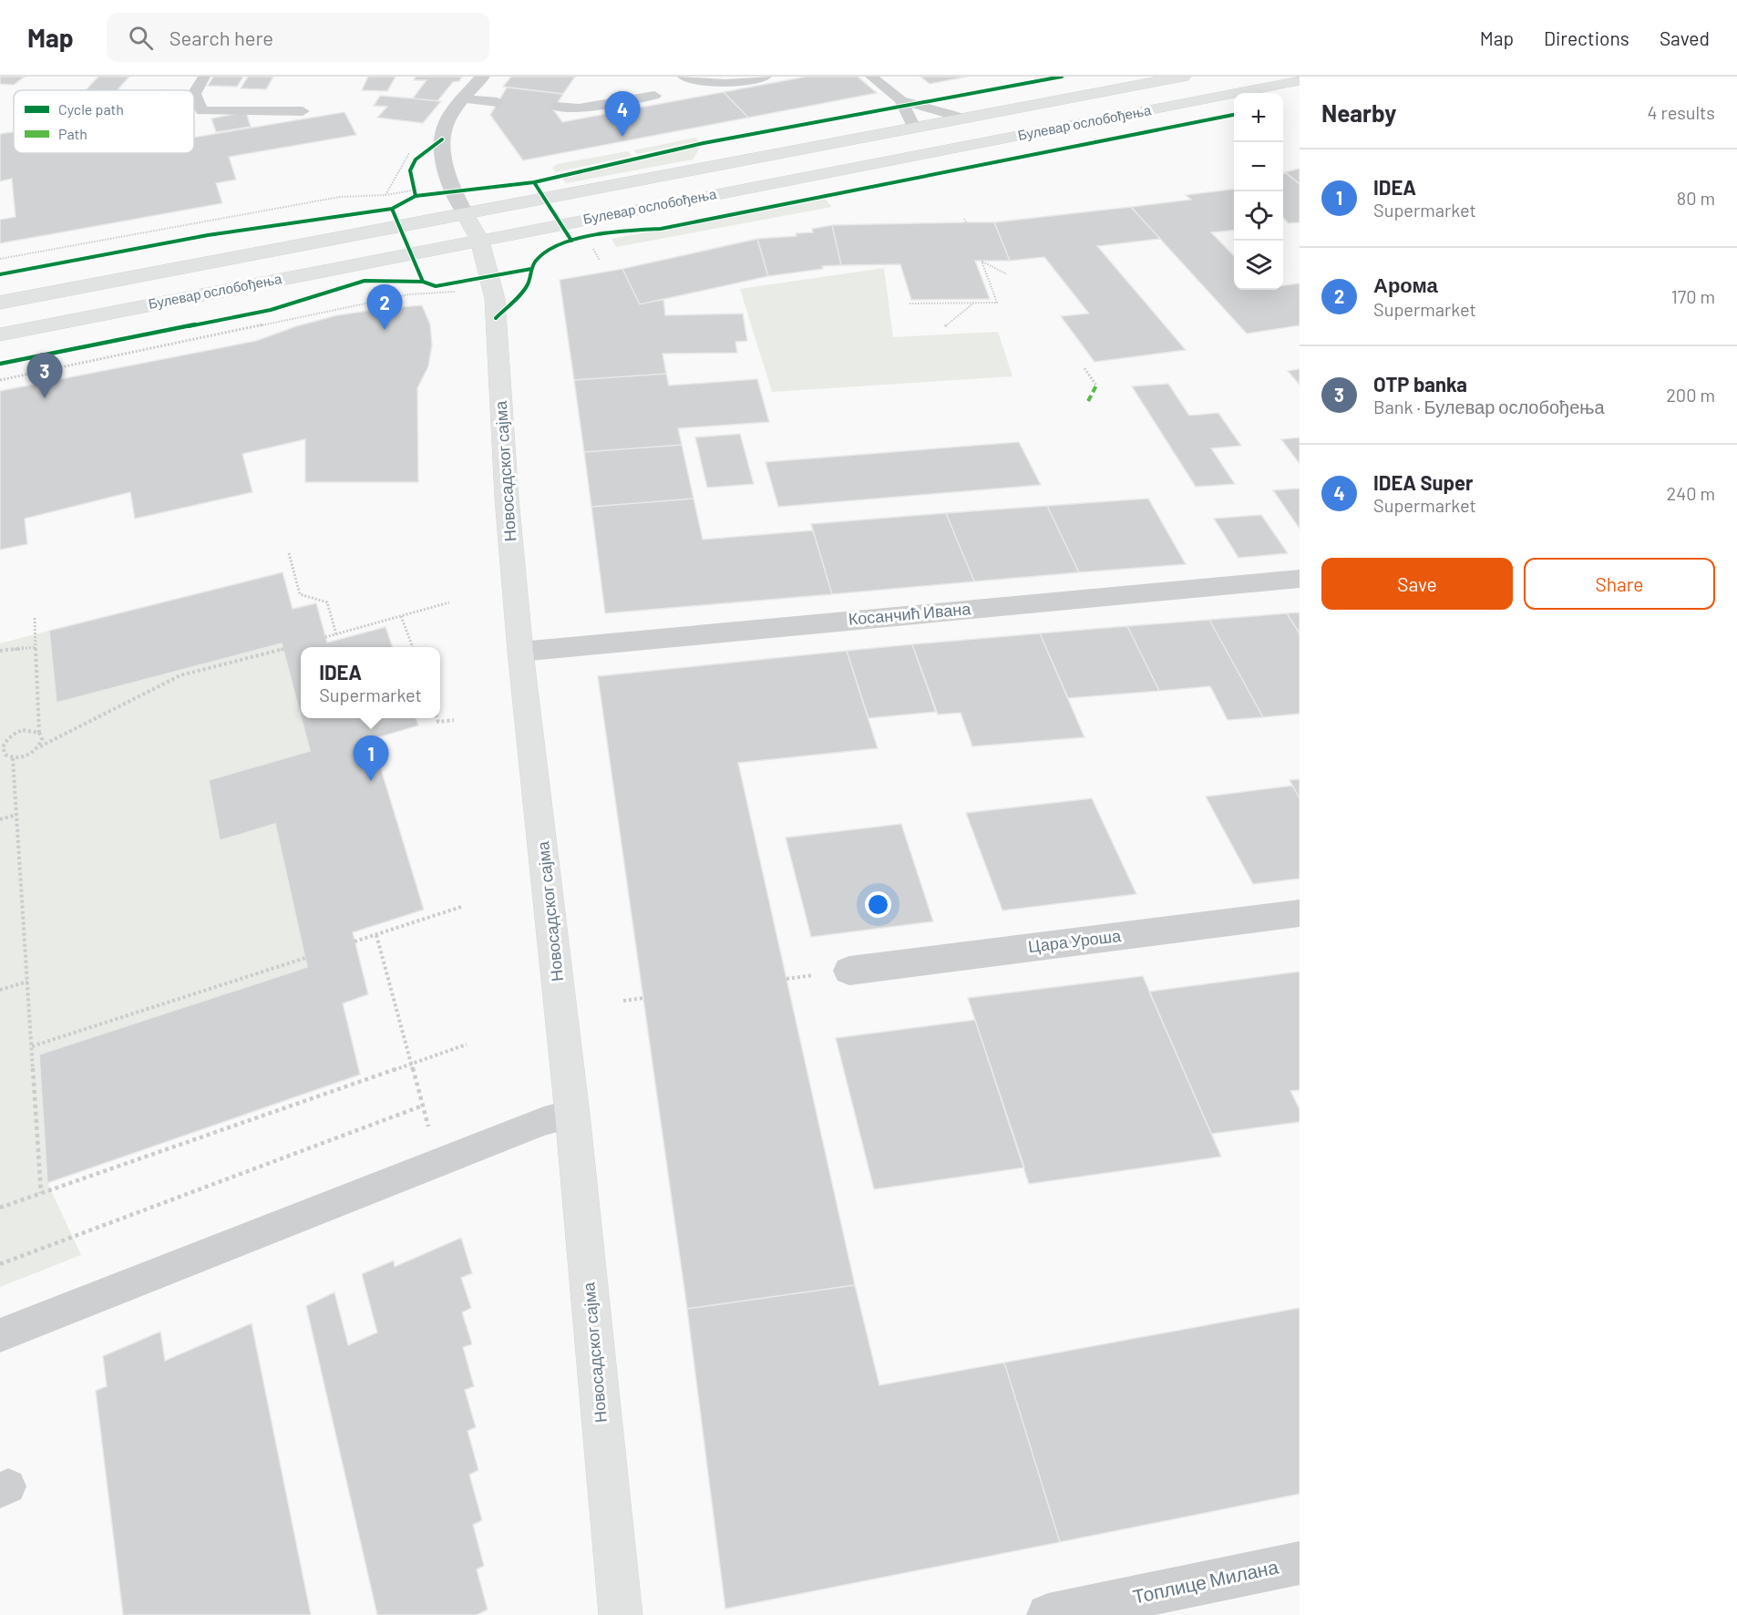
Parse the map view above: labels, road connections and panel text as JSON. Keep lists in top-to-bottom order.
{
  "streets": {
    "main road": ["Булевар ослобођења", "Новосадског сајма"],
    "street": ["Косанчић Ивана", "Цара Уроша", "Топлице Милана"]
  },
  "crossings": [
    ["Булевар ослобођења", "Новосадског сајма"],
    ["Новосадског сајма", "Косанчић Ивана"]
  ],
  "legend": ["Cycle path", "Path"],
  "page": {
    "header": "Map",
    "search": "Search here",
    "nav": ["Map", "Directions", "Saved"],
    "heading": ["Nearby", "4 results"],
    "pins": [
      "4",
      "2",
      "3",
      "1"
    ],
    "map_buttons": ["+", "−"],
    "list": [
      {
        "mark": "1",
        "name": "IDEA",
        "note": "Supermarket",
        "value": "80 m"
      },
      {
        "mark": "2",
        "name": "Арома",
        "note": "Supermarket",
        "value": "170 m"
      },
      {
        "mark": "3",
        "name": "OTP banka",
        "note": "Bank · Булевар ослобођења",
        "value": "200 m"
      },
      {
        "mark": "4",
        "name": "IDEA Super",
        "note": "Supermarket",
        "value": "240 m"
      }
    ],
    "buttons": ["Save", "Share"],
    "popup": ["IDEA", "Supermarket"]
  }
}
